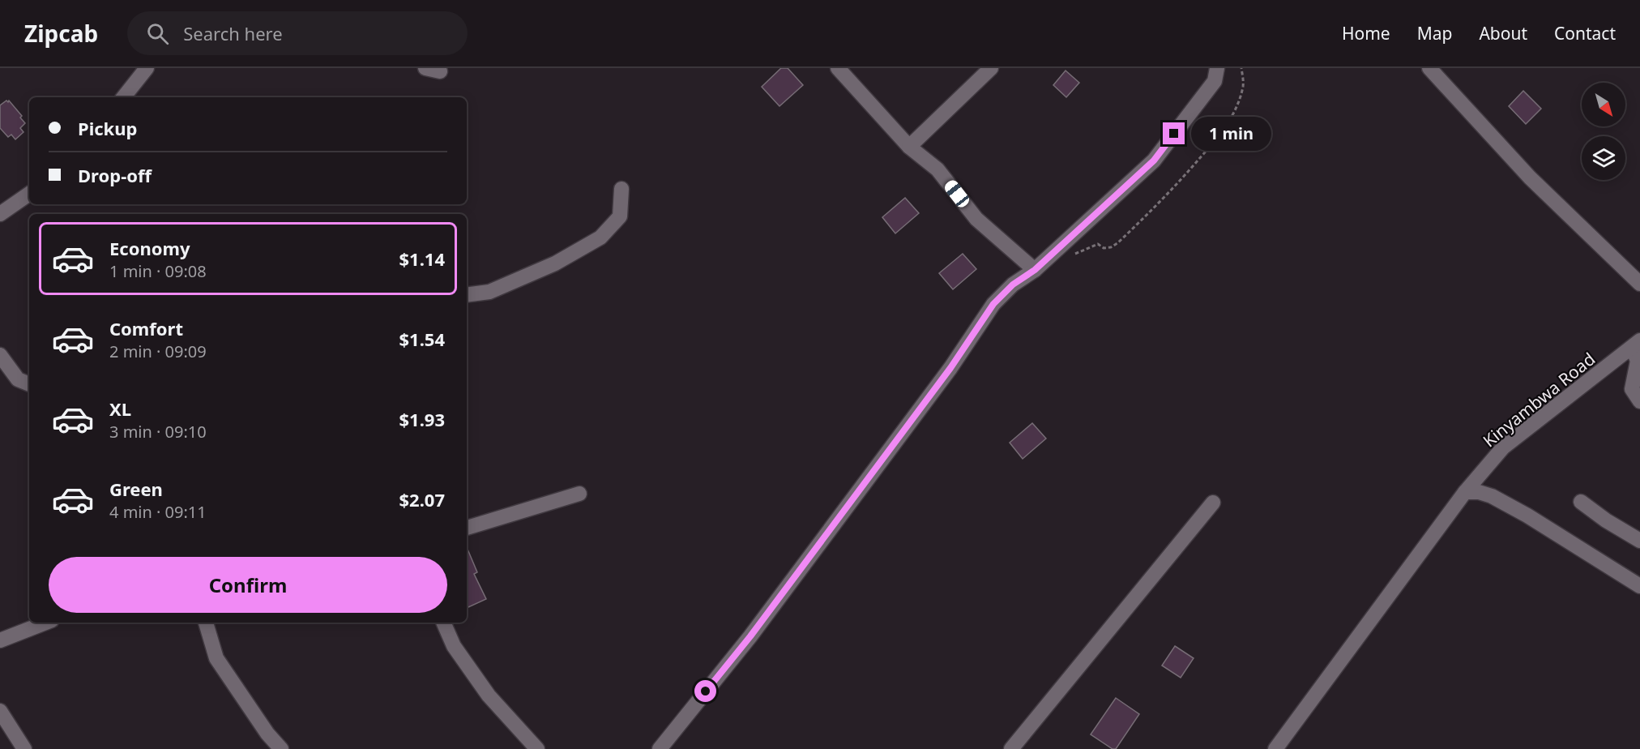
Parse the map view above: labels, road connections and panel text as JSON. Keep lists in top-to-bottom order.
{
  "streets": {
    "street": ["Kinyambwa Road"]
  },
  "north": "bottom right",
  "page": {
    "header": "Zipcab",
    "search": "Search here",
    "nav": [
      "Home",
      "Map",
      "About",
      "Contact"
    ],
    "banner": ["Pickup", "Drop-off"],
    "bubble": "1 min",
    "list": [
      {
        "name": "Economy",
        "note": "1 min · 09:08",
        "value": "$1.14"
      },
      {
        "name": "Comfort",
        "note": "2 min · 09:09",
        "value": "$1.54"
      },
      {
        "name": "XL",
        "note": "3 min · 09:10",
        "value": "$1.93"
      },
      {
        "name": "Green",
        "note": "4 min · 09:11",
        "value": "$2.07"
      }
    ],
    "buttons": "Confirm"
  }
}
